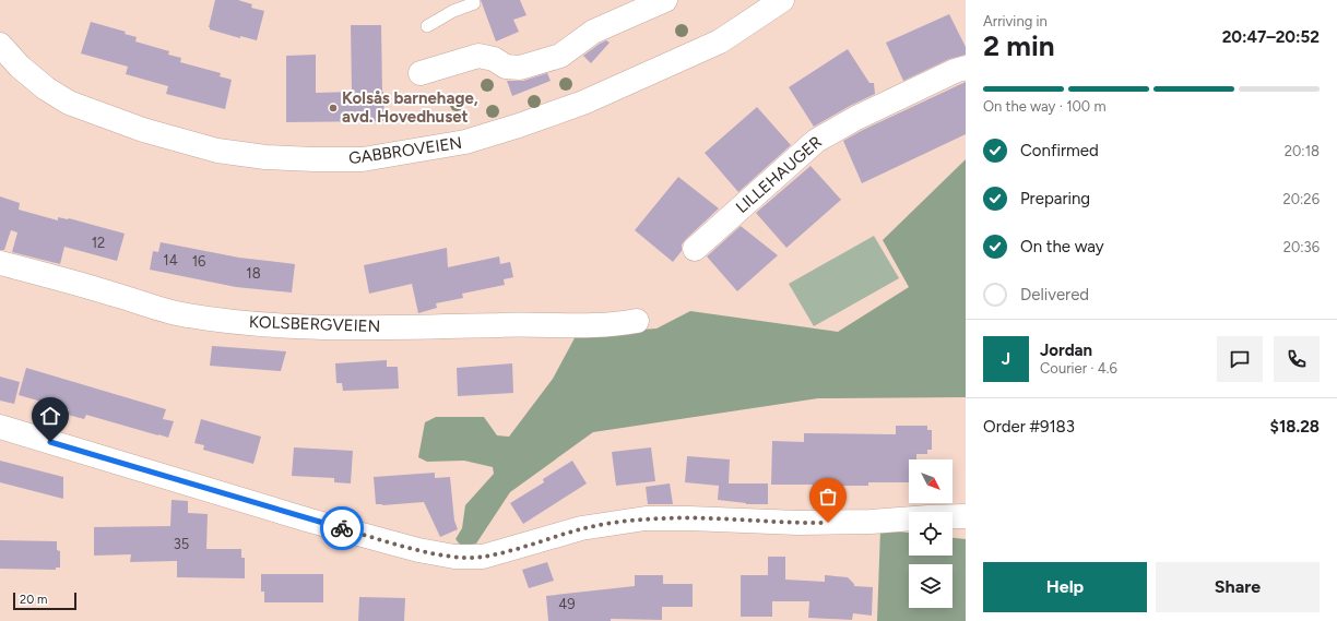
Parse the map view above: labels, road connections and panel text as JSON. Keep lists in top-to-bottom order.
{
  "streets": {
    "street": ["GABBROVEIEN", "LILLEHAUGER", "KOLSBERGVEIEN"]
  },
  "places": ["Kolsås barnehage, avd. Hovedhuset"],
  "house_numbers": [
    "12",
    "14",
    "16",
    "18",
    "35",
    "49"
  ],
  "scale_bar": "20 m",
  "north": "bottom right",
  "page": {
    "heading": ["2 min", "Arriving in", "20:47–20:52"],
    "panel": [
      "Jordan",
      "Courier · 4.6",
      "Order #9183",
      "$18.28"
    ],
    "bar": "On the way · 100 m",
    "list": [
      ["Confirmed", "20:18"],
      ["Preparing", "20:26"],
      ["On the way", "20:36"],
      "Delivered"
    ],
    "round": "J",
    "buttons": ["Help", "Share"],
    "scale": "20 m"
  }
}
